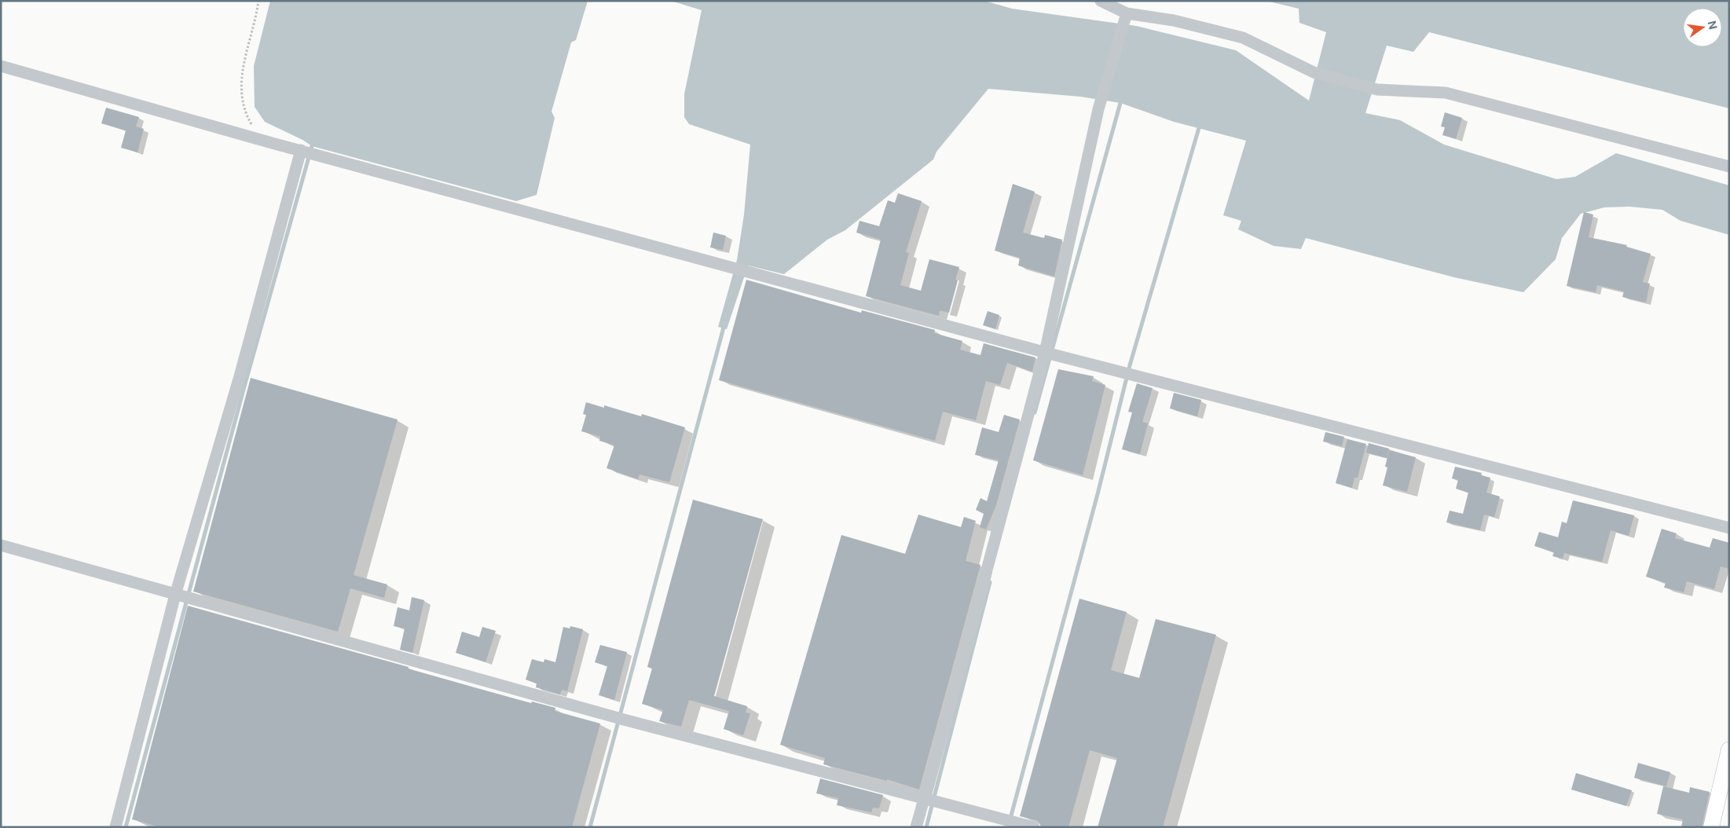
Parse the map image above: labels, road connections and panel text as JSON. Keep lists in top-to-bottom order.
{
  "north": "right"
}
